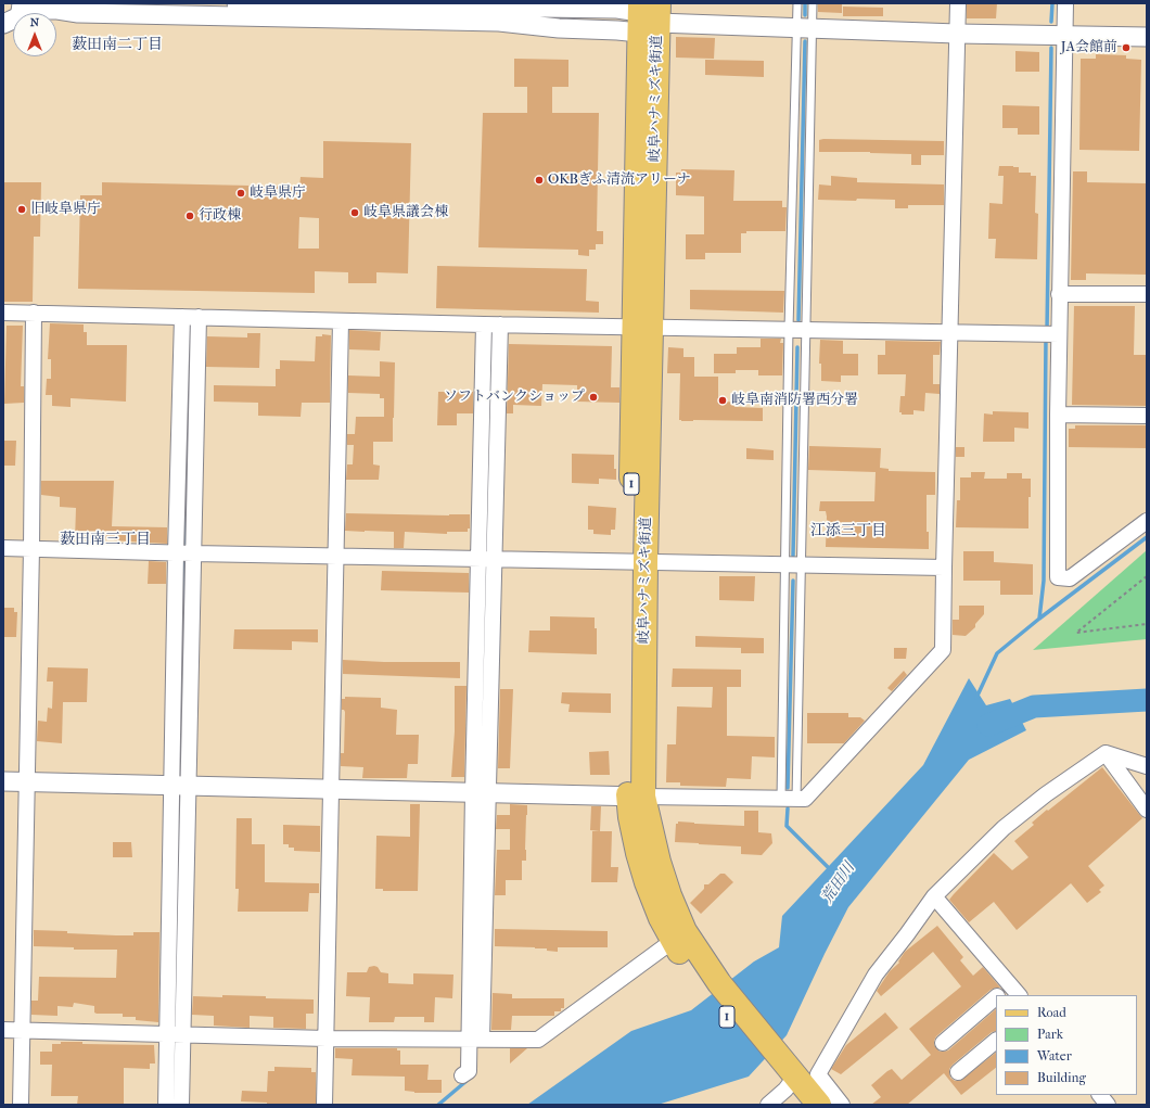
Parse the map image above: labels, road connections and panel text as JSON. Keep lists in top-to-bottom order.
{
  "streets": {
    "main road": ["岐阜ハナミズキ街道", "1"]
  },
  "districts": ["薮田南二丁目", "江添三丁目", "薮田南三丁目"],
  "water": ["荒田川"],
  "places": [
    "JA会館前",
    "OKBぎふ清流アリーナ",
    "岐阜県庁",
    "旧岐阜県庁",
    "岐阜県議会棟",
    "行政棟",
    "ソフトバンクショップ",
    "岐阜南消防署西分署"
  ],
  "legend": [
    "Road",
    "Park",
    "Water",
    "Building"
  ],
  "north": "top"
}
